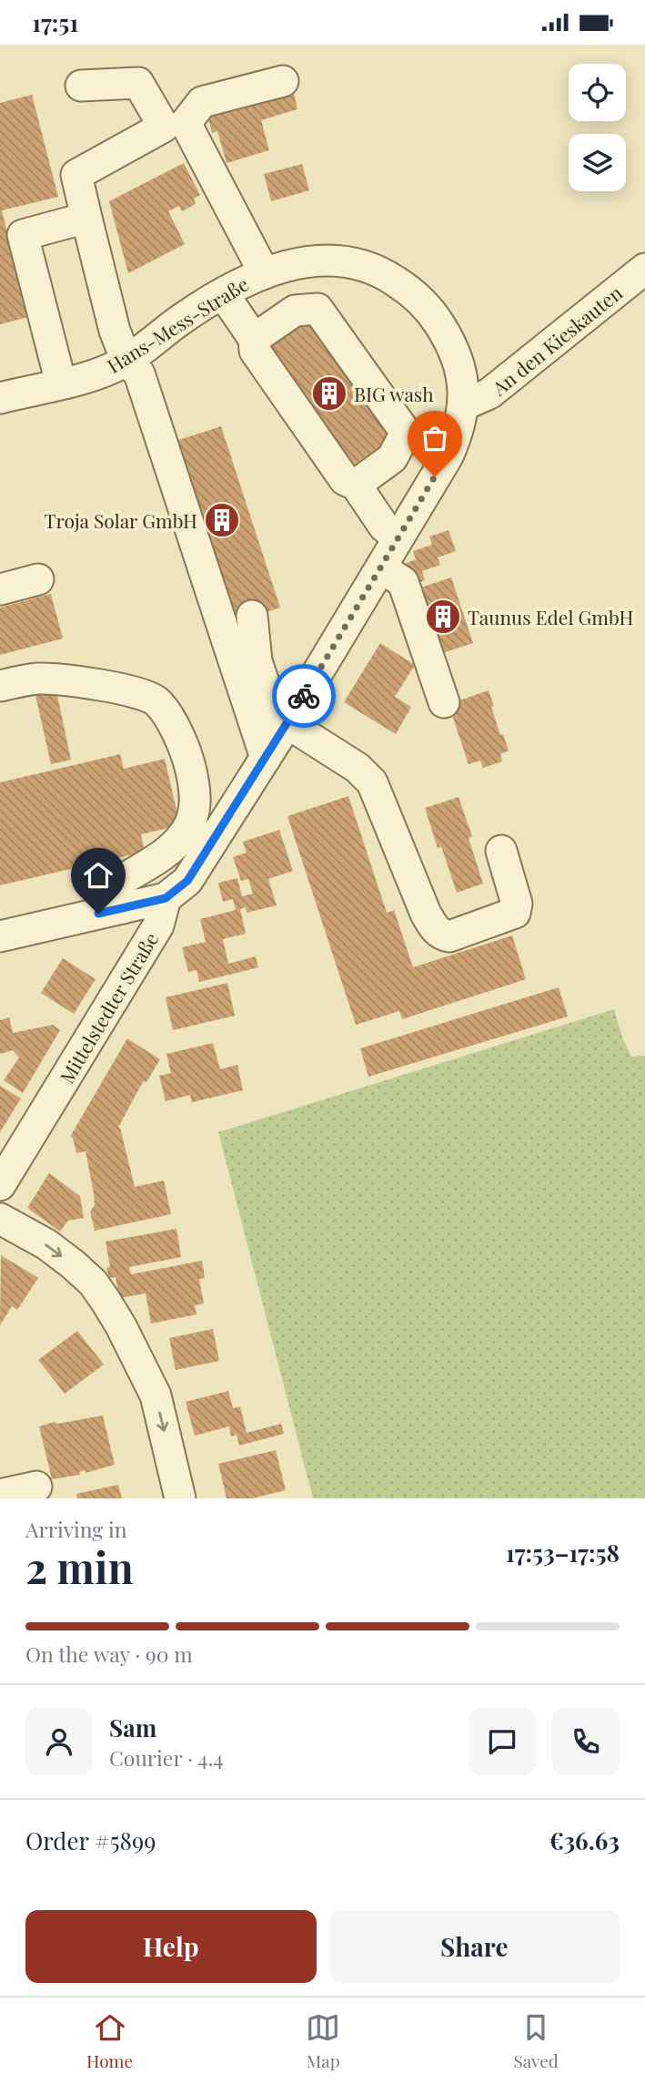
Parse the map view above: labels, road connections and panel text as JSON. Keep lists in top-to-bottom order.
{
  "streets": {
    "street": ["Hans-Mess-Straße", "An den Kieskauten", "Mittelstedter Straße"]
  },
  "crossings": [
    ["Hans-Mess-Straße", "An den Kieskauten"]
  ],
  "places": {
    "building": ["BIG wash", "Troja Solar GmbH", "Taunus Edel GmbH"]
  },
  "page": {
    "status": "17:51",
    "heading": ["2 min", "Arriving in", "17:53–17:58"],
    "panel": [
      "Sam",
      "Courier · 4.4",
      "Order #5899",
      "€36.63"
    ],
    "bar": "On the way · 90 m",
    "buttons": ["Help", "Share"],
    "tabs": ["Home", "Map", "Saved"]
  }
}
